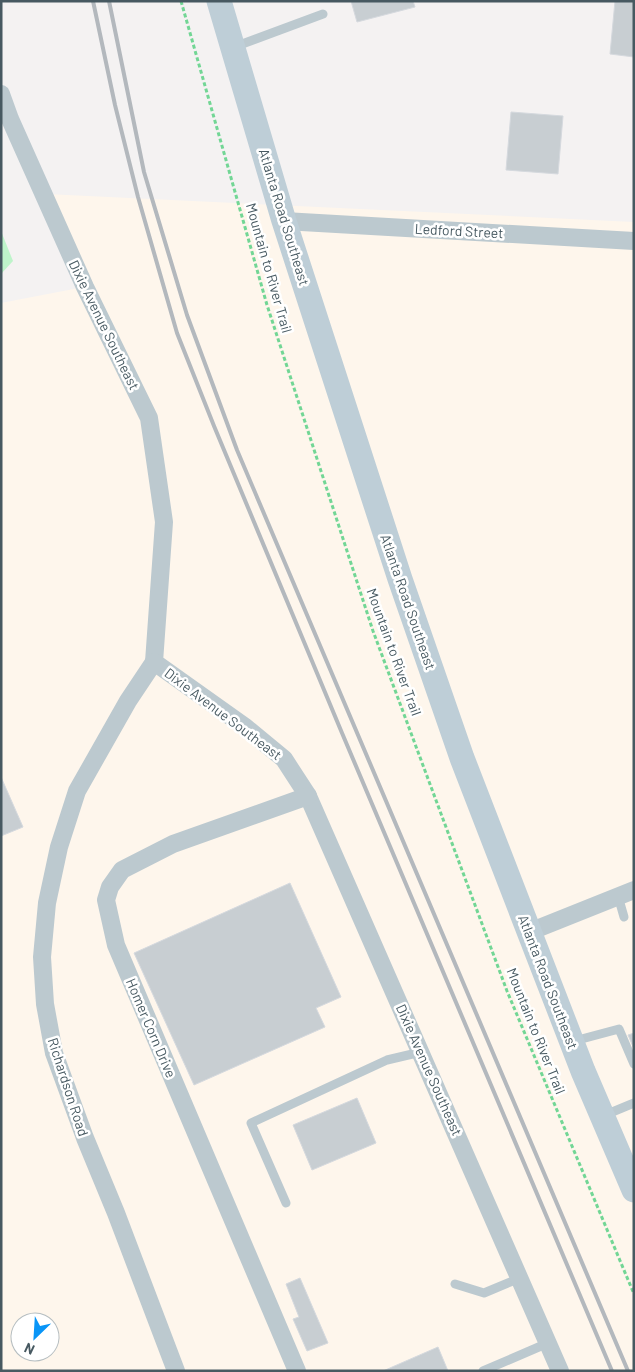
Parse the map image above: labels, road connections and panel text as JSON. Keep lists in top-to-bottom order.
{
  "streets": {
    "main road": ["Atlanta Road Southeast"],
    "street": [
      "Ledford Street",
      "Dixie Avenue Southeast",
      "Homer Corn Drive",
      "Richardson Road"
    ],
    "path": ["Mountain to River Trail"]
  },
  "crossings": [
    ["Atlanta Road Southeast", "Ledford Street"],
    ["Dixie Avenue Southeast", "Homer Corn Drive"],
    ["Dixie Avenue Southeast", "Richardson Road"]
  ],
  "north": "bottom left"
}
